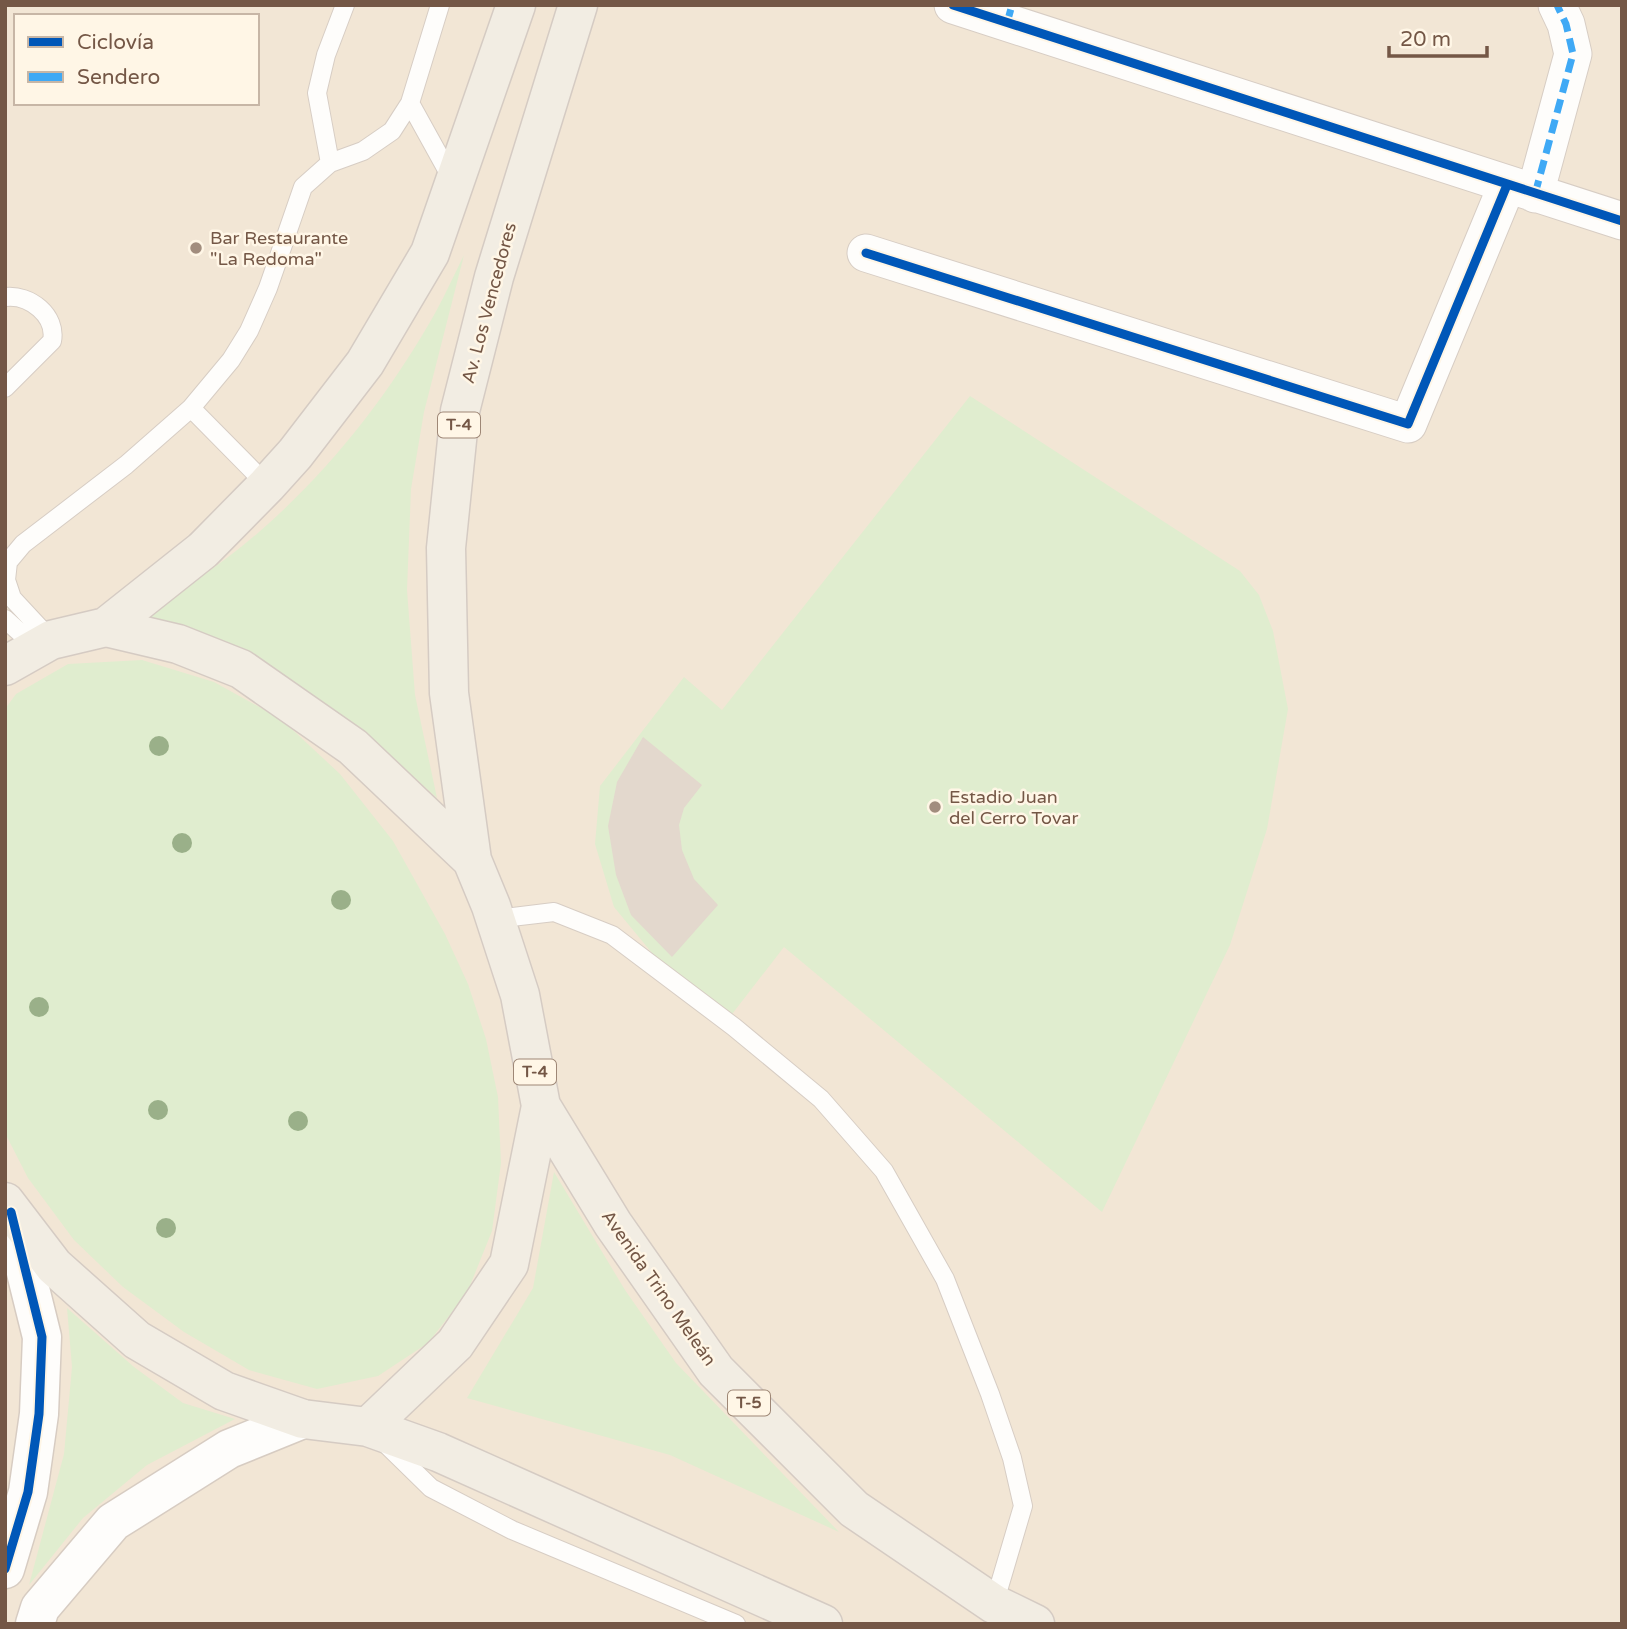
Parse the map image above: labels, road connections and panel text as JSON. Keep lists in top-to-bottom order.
{
  "streets": {
    "main road": [
      "Av. Los Vencedores",
      "T-4",
      "Avenida Trino Meleán",
      "T-5"
    ]
  },
  "crossings": [
    ["Av. Los Vencedores", "T-4"],
    ["T-4", "Avenida Trino Meleán"]
  ],
  "places": ["Bar Restaurante \"La Redoma\"", "Estadio Juan del Cerro Tovar"],
  "legend": ["Ciclovía", "Sendero"],
  "scale_bar": "20 m"
}
